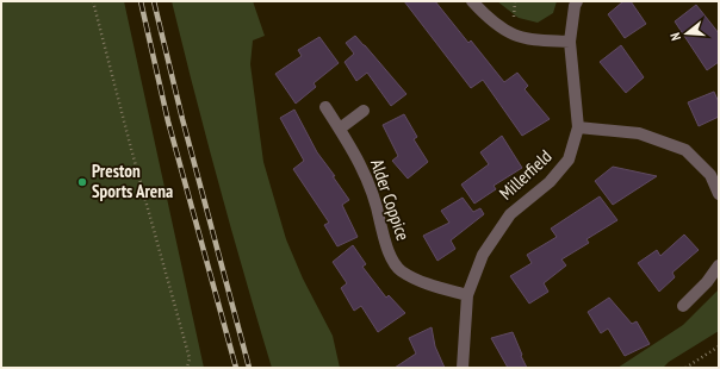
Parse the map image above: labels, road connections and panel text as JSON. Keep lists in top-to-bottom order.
{
  "streets": {
    "street": ["Millerfield", "Alder Coppice"]
  },
  "crossings": [
    ["Millerfield", "Alder Coppice"]
  ],
  "places": ["Preston Sports Arena"],
  "north": "left"
}
